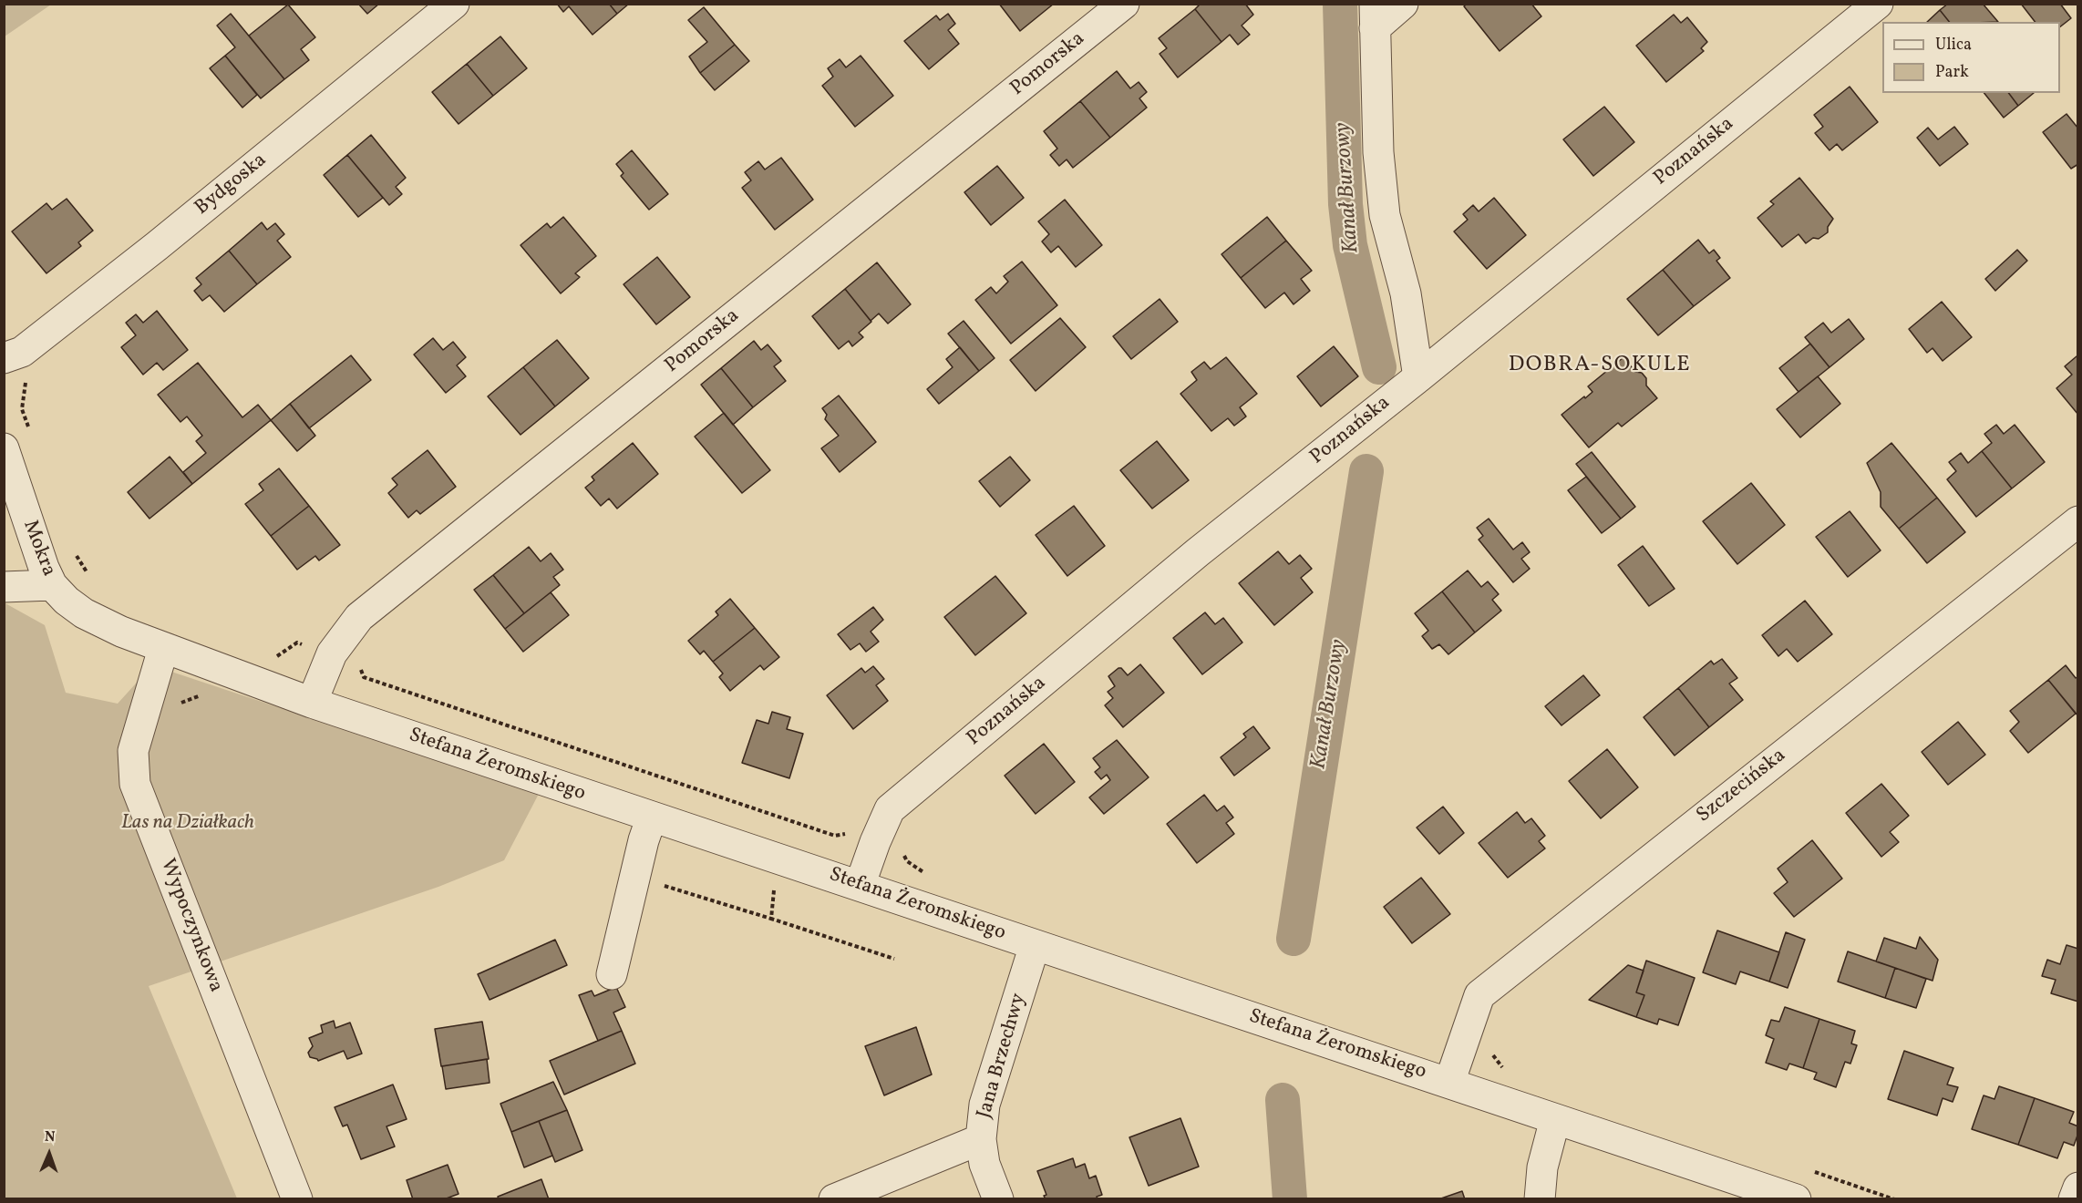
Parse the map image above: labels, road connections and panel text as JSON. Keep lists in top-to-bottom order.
{
  "streets": {
    "street": [
      "Pomorska",
      "Poznańska",
      "Bydgoska",
      "Mokra",
      "Stefana Żeromskiego",
      "Szczecińska",
      "Wypoczynkowa",
      "Jana Brzechwy"
    ]
  },
  "crossings": [
    ["Pomorska", "Stefana Żeromskiego"],
    ["Poznańska", "Stefana Żeromskiego"],
    ["Mokra", "Stefana Żeromskiego"],
    ["Stefana Żeromskiego", "Szczecińska"],
    ["Stefana Żeromskiego", "Wypoczynkowa"],
    ["Stefana Żeromskiego", "Jana Brzechwy"]
  ],
  "districts": ["DOBRA-SOKULE"],
  "water": ["Kanał Burzowy"],
  "parks": ["Las na Działkach"],
  "legend": ["Ulica", "Park"],
  "north": "top"
}
